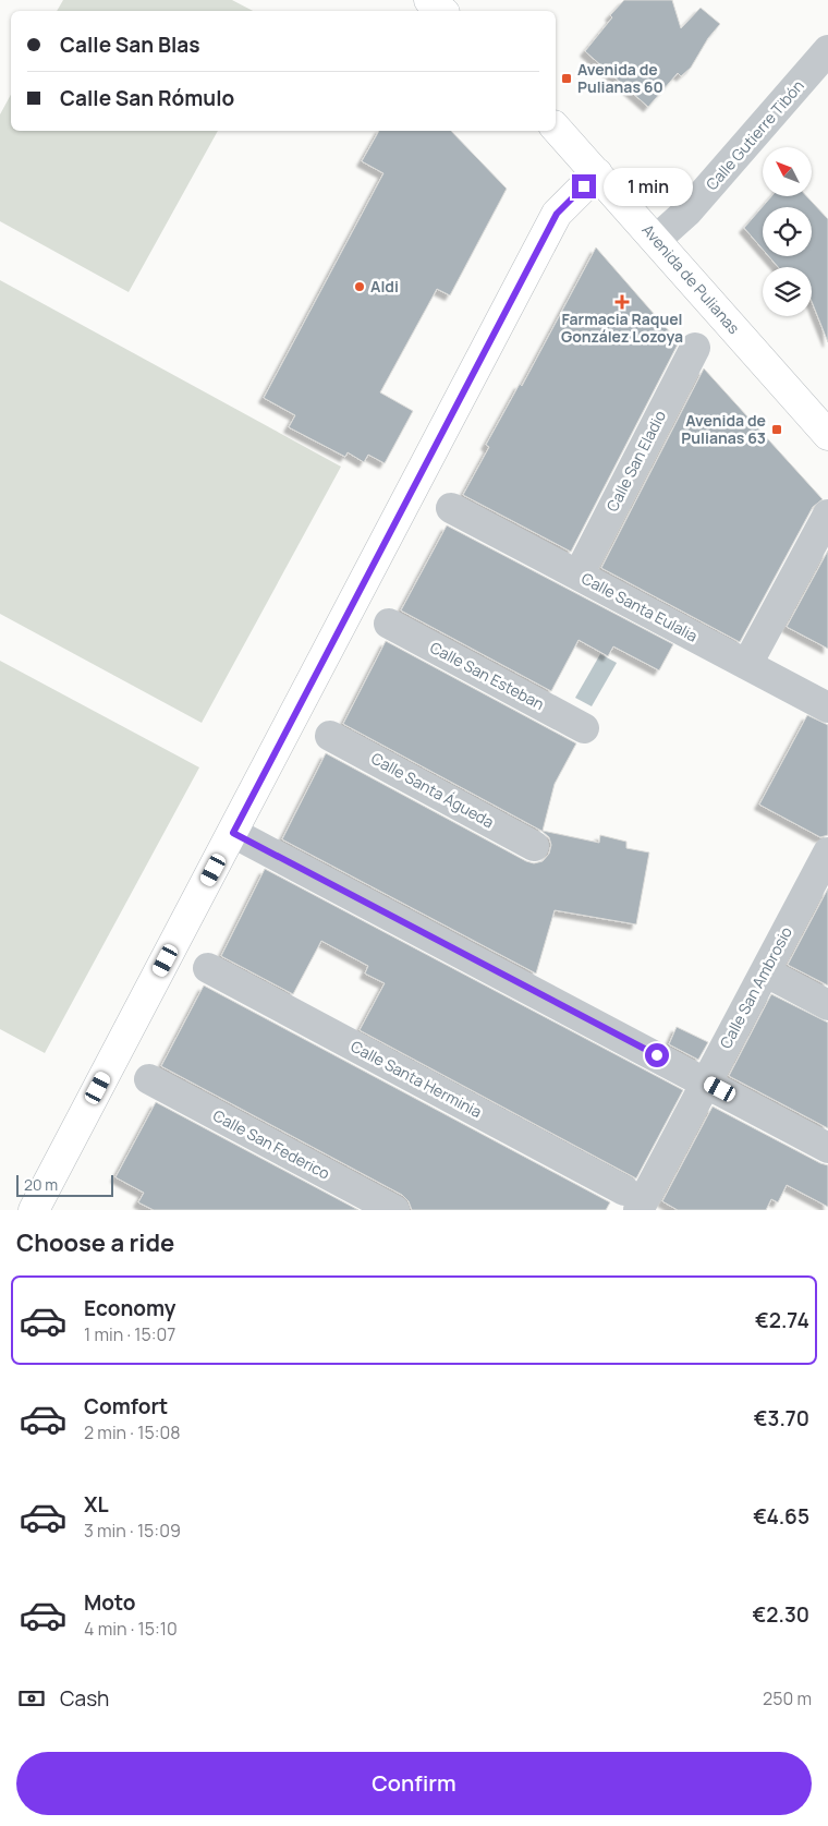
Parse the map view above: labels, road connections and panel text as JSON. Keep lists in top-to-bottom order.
{
  "streets": {
    "main road": ["Avenida de Pulianas"],
    "street": [
      "Calle Gutierre Tibón",
      "Calle San Eladio",
      "Calle Santa Eulalia",
      "Calle San Esteban",
      "Calle Santa Águeda",
      "Calle San Ambrosio",
      "Calle Santa Herminia",
      "Calle San Federico"
    ]
  },
  "crossings": [
    ["Calle Gutierre Tibón", "Avenida de Pulianas"],
    ["Calle San Eladio", "Calle Santa Eulalia"],
    ["Calle San Ambrosio", "Calle Santa Herminia"]
  ],
  "places": {
    "transit": ["Avenida de Pulianas 60", "Avenida de Pulianas 63"],
    "other": ["Aldi"],
    "health": ["Farmacia Raquel González Lozoya"]
  },
  "scale_bar": "20 m",
  "north": "top left",
  "page": {
    "banner": ["Calle San Blas", "Calle San Rómulo"],
    "bubble": "1 min",
    "scale": "20 m",
    "heading": "Choose a ride",
    "list": [
      {
        "name": "Economy",
        "note": "1 min · 15:07",
        "value": "€2.74"
      },
      {
        "name": "Comfort",
        "note": "2 min · 15:08",
        "value": "€3.70"
      },
      {
        "name": "XL",
        "note": "3 min · 15:09",
        "value": "€4.65"
      },
      {
        "name": "Moto",
        "note": "4 min · 15:10",
        "value": "€2.30"
      }
    ],
    "pay": ["Cash", "250 m"],
    "buttons": "Confirm"
  }
}
